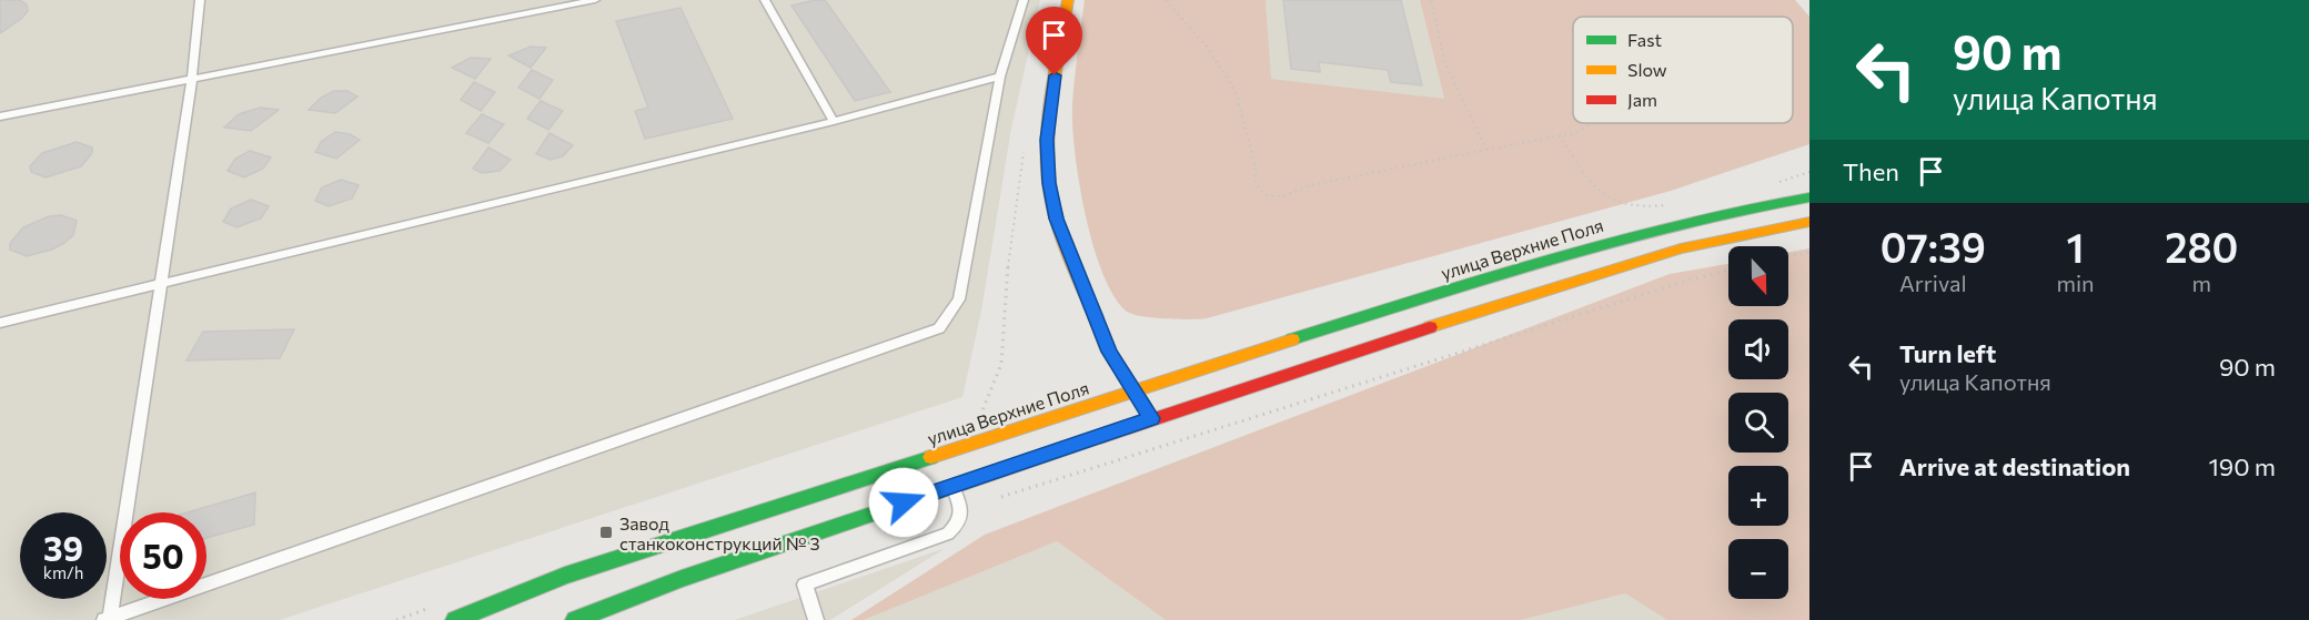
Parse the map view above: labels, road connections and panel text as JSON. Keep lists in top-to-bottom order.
{
  "streets": {
    "main road": ["улица Верхние Поля"]
  },
  "places": {
    "transit": ["Завод станкоконструкций № 3"]
  },
  "legend": ["Fast", "Slow", "Jam"],
  "north": "bottom",
  "page": {
    "turn": ["90 m", "улица Капотня"],
    "then": "Then",
    "eta": [
      "07:39",
      "Arrival",
      "1",
      "min",
      "280",
      "m"
    ],
    "map_buttons": ["+", "−"],
    "list": [
      {
        "name": "Turn left",
        "note": "улица Капотня",
        "value": "90 m"
      },
      {
        "name": "Arrive at destination",
        "value": "190 m"
      }
    ],
    "speed": "39 km/h",
    "limit": "50"
  }
}
